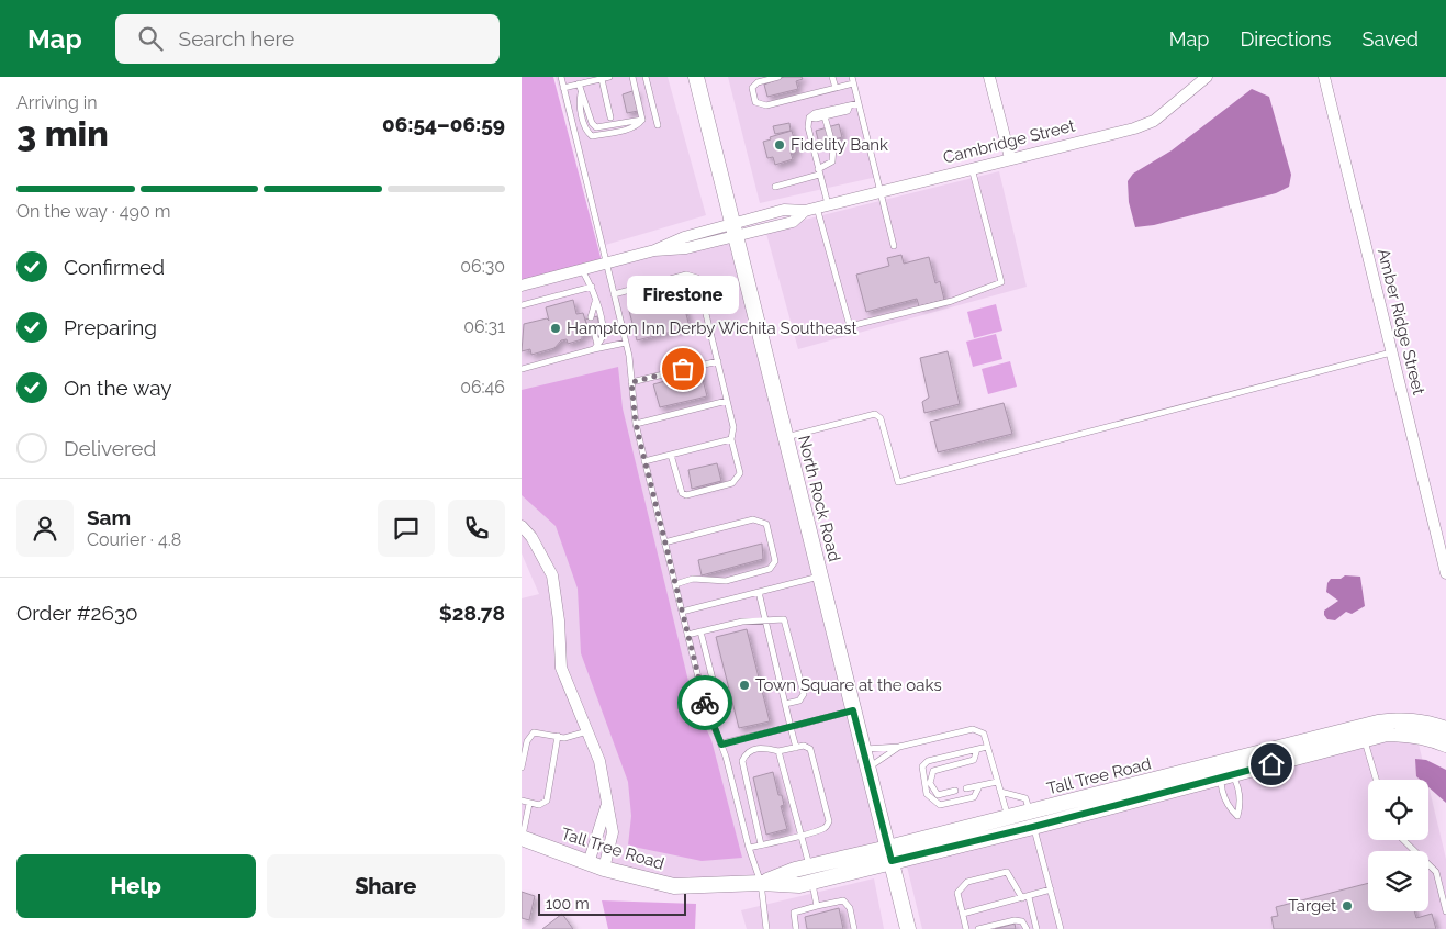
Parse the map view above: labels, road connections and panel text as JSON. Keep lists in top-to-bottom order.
{
  "streets": {
    "street": [
      "Cambridge Street",
      "Amber Ridge Street",
      "North Rock Road",
      "Tall Tree Road"
    ]
  },
  "crossings": [
    ["Cambridge Street", "North Rock Road"],
    ["North Rock Road", "Tall Tree Road"]
  ],
  "places": [
    "Fidelity Bank",
    "Hampton Inn Derby Wichita Southeast",
    "Firestone",
    "Town Square at the oaks",
    "Target"
  ],
  "scale_bar": "100 m",
  "page": {
    "header": "Map",
    "search": "Search here",
    "nav": ["Map", "Directions", "Saved"],
    "heading": ["3 min", "Arriving in", "06:54–06:59"],
    "panel": [
      "Sam",
      "Courier · 4.8",
      "Order #2630",
      "$28.78"
    ],
    "bar": "On the way · 490 m",
    "list": [
      ["Confirmed", "06:30"],
      ["Preparing", "06:31"],
      ["On the way", "06:46"],
      "Delivered"
    ],
    "bubble": "Firestone",
    "buttons": ["Help", "Share"],
    "scale": "100 m"
  }
}
